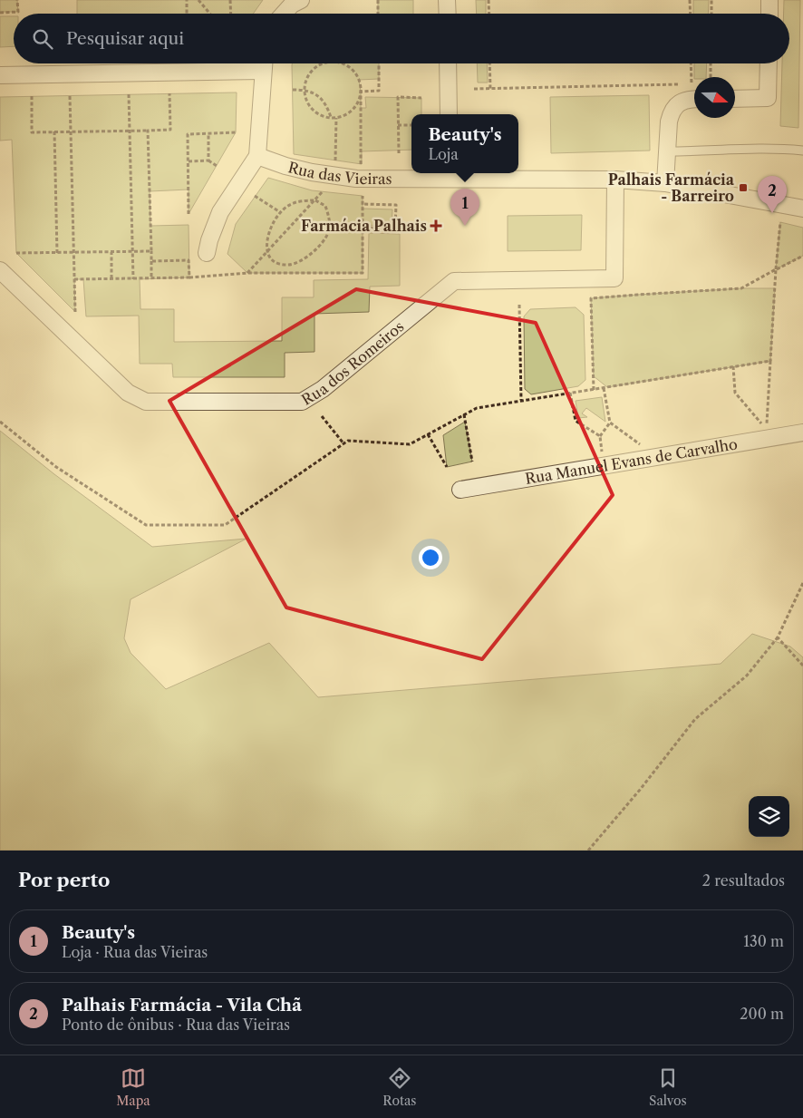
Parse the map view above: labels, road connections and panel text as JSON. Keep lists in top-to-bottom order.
{
  "streets": {
    "street": ["Rua das Vieiras", "Rua dos Romeiros", "Rua Manuel Evans de Carvalho"]
  },
  "crossings": [
    ["Rua das Vieiras", "Rua dos Romeiros"]
  ],
  "places": {
    "transit": ["Palhais Farmácia - Barreiro"],
    "health": ["Farmácia Palhais"]
  },
  "north": "right",
  "page": {
    "search": "Pesquisar aqui",
    "popup": ["Beauty's", "Loja"],
    "pins": ["2", "1"],
    "heading": ["Por perto", "2 resultados"],
    "list": [
      {
        "mark": "1",
        "name": "Beauty's",
        "note": "Loja · Rua das Vieiras",
        "value": "130 m"
      },
      {
        "mark": "2",
        "name": "Palhais Farmácia - Vila Chã",
        "note": "Ponto de ônibus · Rua das Vieiras",
        "value": "200 m"
      }
    ],
    "nav": ["Mapa", "Rotas", "Salvos"]
  }
}
